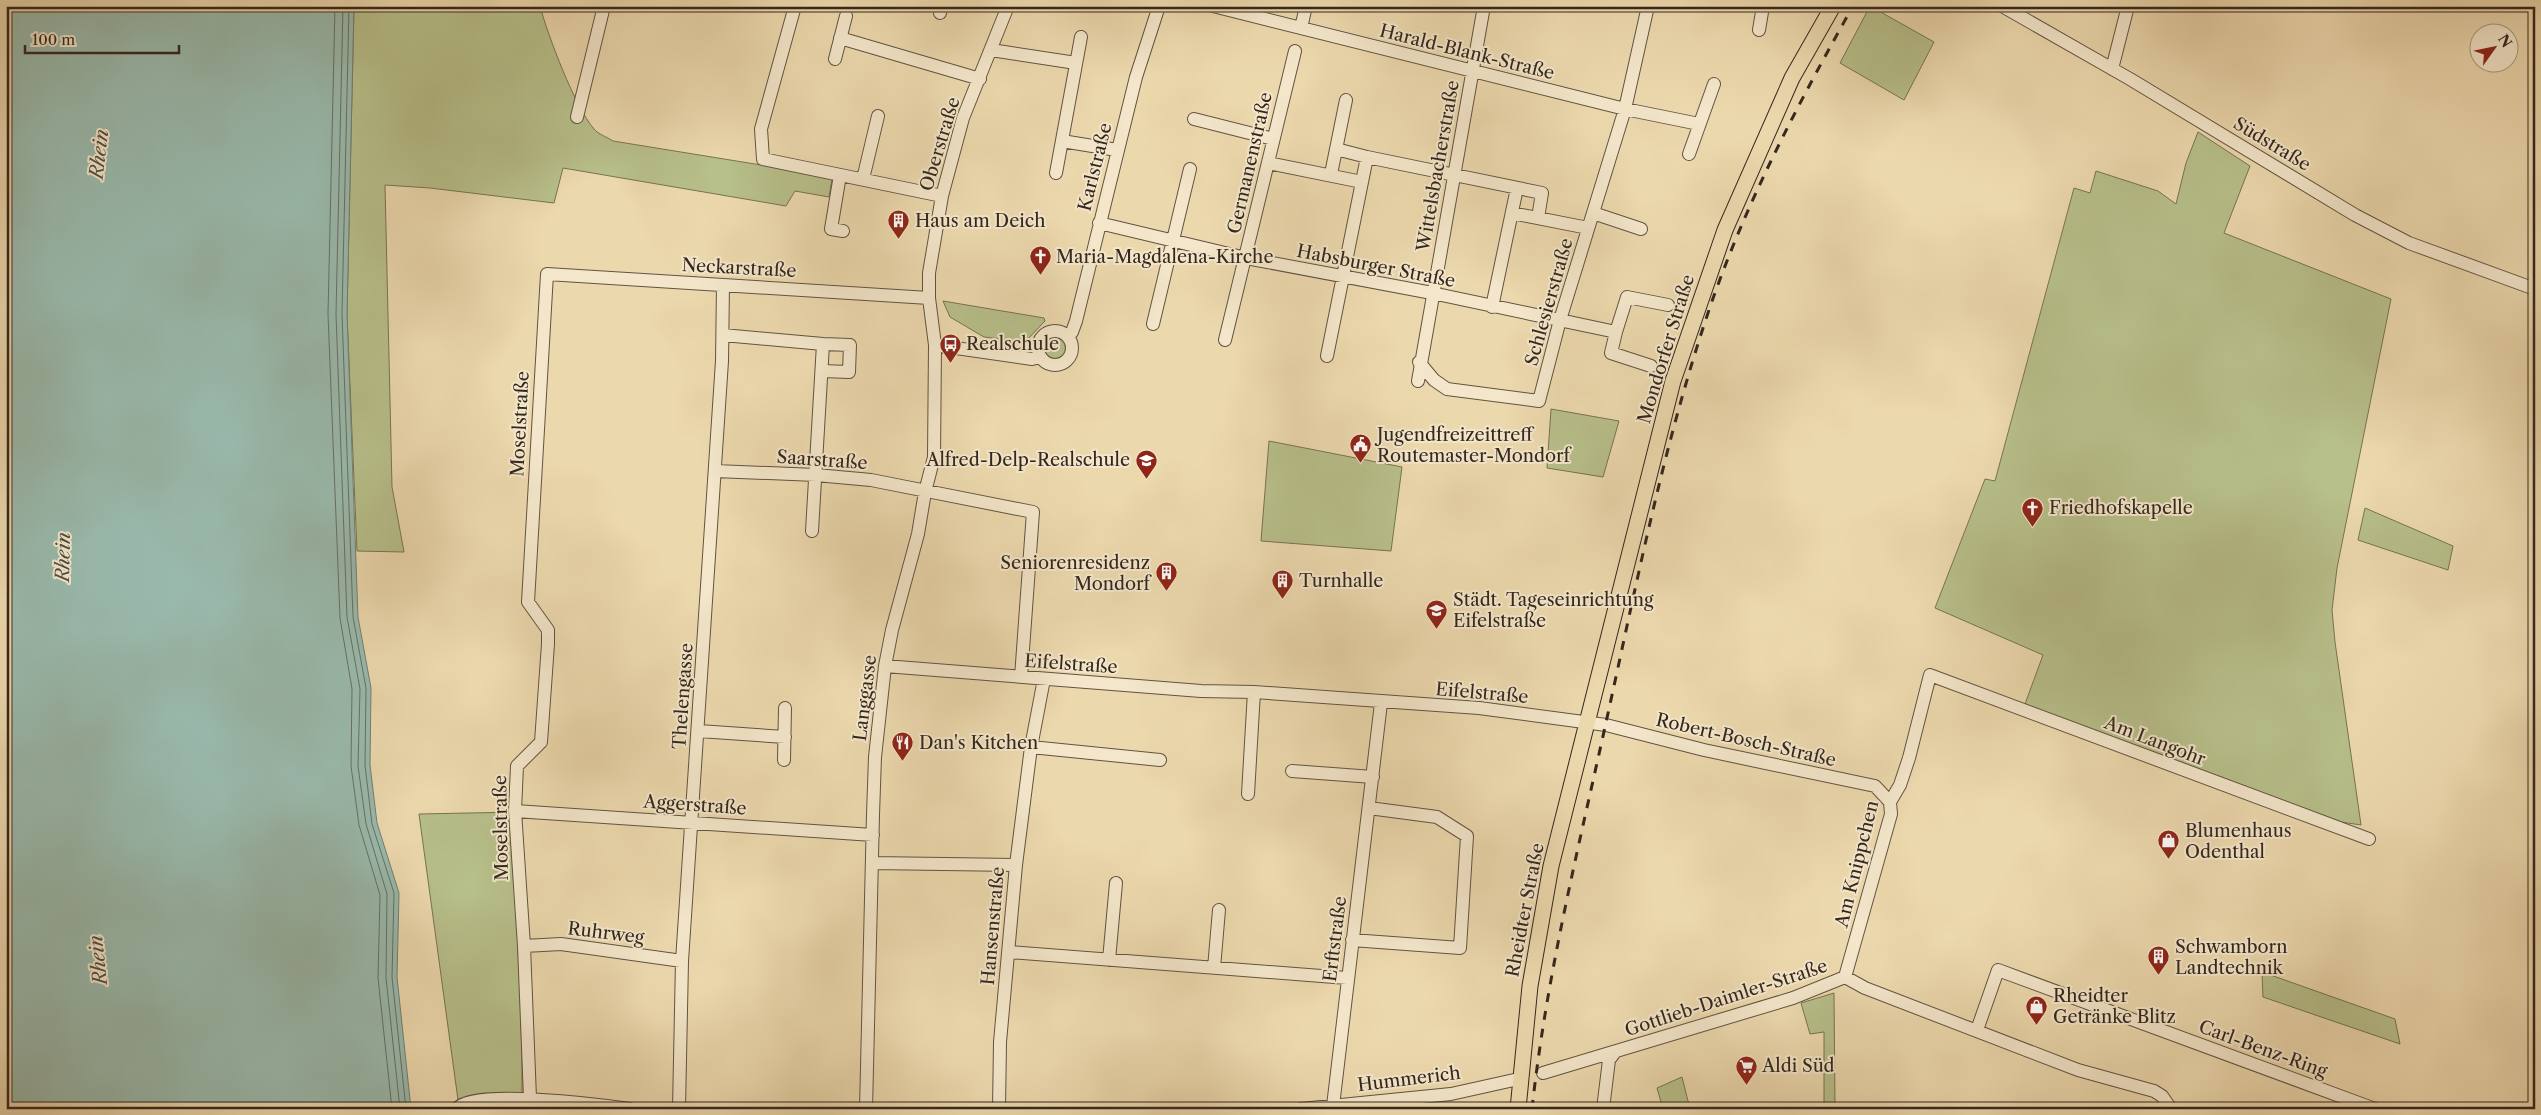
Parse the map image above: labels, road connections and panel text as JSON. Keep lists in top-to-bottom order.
{
  "streets": {
    "main road": ["Mondorfer Straße", "Rheidter Straße"],
    "street": [
      "Harald-Blank-Straße",
      "Oberstraße",
      "Südstraße",
      "Germanenstraße",
      "Wittelsbacherstraße",
      "Karlstraße",
      "Habsburger Straße",
      "Neckarstraße",
      "Schlesierstraße",
      "Moselstraße",
      "Saarstraße",
      "Eifelstraße",
      "Thelengasse",
      "Langgasse",
      "Robert-Bosch-Straße",
      "Am Langohr",
      "Aggerstraße",
      "Am Knippchen",
      "Hansenstraße",
      "Ruhrweg",
      "Erftstraße",
      "Gottlieb-Daimler-Straße",
      "Carl-Benz-Ring",
      "Hummerich"
    ]
  },
  "crossings": [
    ["Harald-Blank-Straße", "Wittelsbacherstraße"],
    ["Harald-Blank-Straße", "Schlesierstraße"],
    ["Oberstraße", "Neckarstraße"],
    ["Oberstraße", "Langgasse"],
    ["Germanenstraße", "Habsburger Straße"],
    ["Wittelsbacherstraße", "Habsburger Straße"],
    ["Wittelsbacherstraße", "Schlesierstraße"],
    ["Karlstraße", "Habsburger Straße"],
    ["Karlstraße", "Langgasse"],
    ["Habsburger Straße", "Schlesierstraße"],
    ["Neckarstraße", "Moselstraße"],
    ["Neckarstraße", "Thelengasse"],
    ["Neckarstraße", "Langgasse"],
    ["Mondorfer Straße", "Eifelstraße"],
    ["Mondorfer Straße", "Robert-Bosch-Straße"],
    ["Mondorfer Straße", "Rheidter Straße"],
    ["Moselstraße", "Aggerstraße"],
    ["Moselstraße", "Ruhrweg"],
    ["Saarstraße", "Eifelstraße"],
    ["Saarstraße", "Thelengasse"],
    ["Saarstraße", "Langgasse"],
    ["Eifelstraße", "Langgasse"],
    ["Eifelstraße", "Robert-Bosch-Straße"],
    ["Eifelstraße", "Rheidter Straße"],
    ["Eifelstraße", "Hansenstraße"],
    ["Eifelstraße", "Erftstraße"],
    ["Thelengasse", "Aggerstraße"],
    ["Thelengasse", "Ruhrweg"],
    ["Langgasse", "Aggerstraße"],
    ["Robert-Bosch-Straße", "Am Knippchen"],
    ["Robert-Bosch-Straße", "Rheidter Straße"],
    ["Am Langohr", "Am Knippchen"],
    ["Am Knippchen", "Gottlieb-Daimler-Straße"],
    ["Rheidter Straße", "Hummerich"],
    ["Erftstraße", "Hummerich"],
    ["Gottlieb-Daimler-Straße", "Carl-Benz-Ring"]
  ],
  "water": ["Rhein"],
  "places": {
    "building": [
      "Haus am Deich",
      "Seniorenresidenz Mondorf",
      "Turnhalle",
      "Schwamborn Landtechnik"
    ],
    "church": ["Maria-Magdalena-Kirche", "Friedhofskapelle"],
    "bus stop": ["Realschule"],
    "public building": ["Jugendfreizeittreff Routemaster-Mondorf"],
    "school or university": ["Alfred-Delp-Realschule", "Städt. Tageseinrichtung Eifelstraße"],
    "restaurant": ["Dan's Kitchen"],
    "shop": ["Blumenhaus Odenthal", "Rheidter Getränke Blitz"],
    "supermarket": ["Aldi Süd"]
  },
  "scale_bar": "100 m",
  "north": "top right"
}
